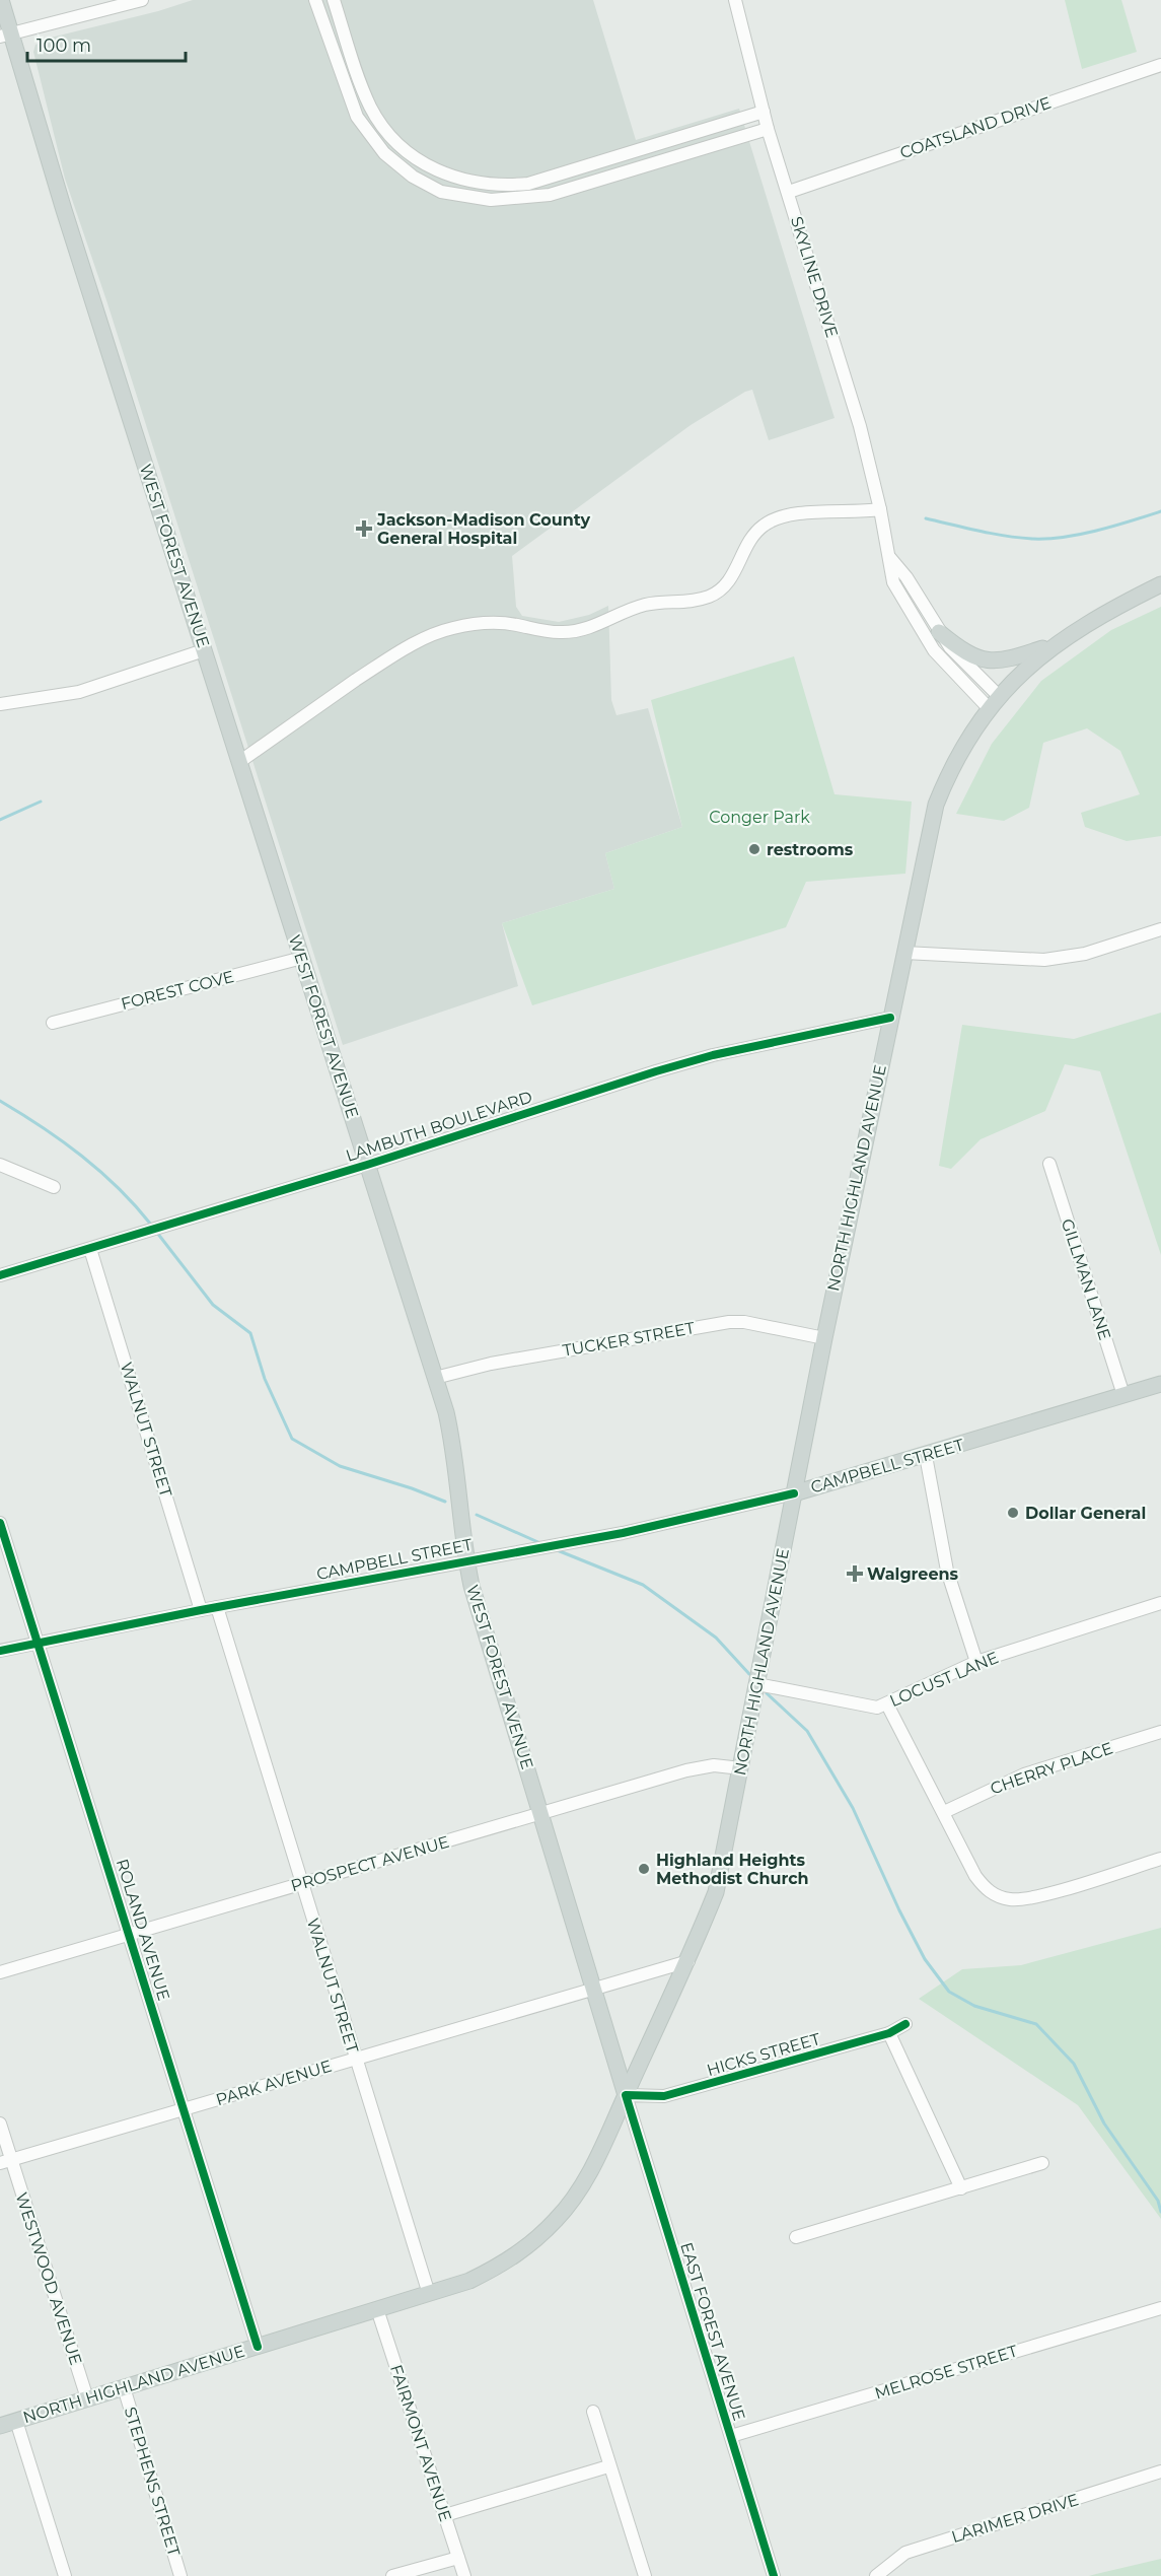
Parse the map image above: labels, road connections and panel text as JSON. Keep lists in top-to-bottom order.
{
  "streets": {
    "main road": ["WEST FOREST AVENUE", "NORTH HIGHLAND AVENUE", "CAMPBELL STREET"],
    "street": [
      "COATSLAND DRIVE",
      "SKYLINE DRIVE",
      "FOREST COVE",
      "LAMBUTH BOULEVARD",
      "GILLMAN LANE",
      "TUCKER STREET",
      "WALNUT STREET",
      "LOCUST LANE",
      "CHERRY PLACE",
      "PROSPECT AVENUE",
      "ROLAND AVENUE",
      "HICKS STREET",
      "PARK AVENUE",
      "WESTWOOD AVENUE",
      "EAST FOREST AVENUE",
      "MELROSE STREET",
      "FAIRMONT AVENUE",
      "STEPHENS STREET",
      "LARIMER DRIVE"
    ]
  },
  "crossings": [
    ["COATSLAND DRIVE", "SKYLINE DRIVE"],
    ["SKYLINE DRIVE", "NORTH HIGHLAND AVENUE"],
    ["WEST FOREST AVENUE", "FOREST COVE"],
    ["WEST FOREST AVENUE", "LAMBUTH BOULEVARD"],
    ["WEST FOREST AVENUE", "NORTH HIGHLAND AVENUE"],
    ["WEST FOREST AVENUE", "TUCKER STREET"],
    ["WEST FOREST AVENUE", "CAMPBELL STREET"],
    ["WEST FOREST AVENUE", "PROSPECT AVENUE"],
    ["WEST FOREST AVENUE", "HICKS STREET"],
    ["WEST FOREST AVENUE", "PARK AVENUE"],
    ["WEST FOREST AVENUE", "EAST FOREST AVENUE"],
    ["LAMBUTH BOULEVARD", "NORTH HIGHLAND AVENUE"],
    ["LAMBUTH BOULEVARD", "WALNUT STREET"],
    ["NORTH HIGHLAND AVENUE", "TUCKER STREET"],
    ["NORTH HIGHLAND AVENUE", "WALNUT STREET"],
    ["NORTH HIGHLAND AVENUE", "CAMPBELL STREET"],
    ["NORTH HIGHLAND AVENUE", "LOCUST LANE"],
    ["NORTH HIGHLAND AVENUE", "PROSPECT AVENUE"],
    ["NORTH HIGHLAND AVENUE", "ROLAND AVENUE"],
    ["NORTH HIGHLAND AVENUE", "HICKS STREET"],
    ["NORTH HIGHLAND AVENUE", "PARK AVENUE"],
    ["NORTH HIGHLAND AVENUE", "WESTWOOD AVENUE"],
    ["NORTH HIGHLAND AVENUE", "EAST FOREST AVENUE"],
    ["NORTH HIGHLAND AVENUE", "FAIRMONT AVENUE"],
    ["NORTH HIGHLAND AVENUE", "STEPHENS STREET"],
    ["GILLMAN LANE", "CAMPBELL STREET"],
    ["WALNUT STREET", "CAMPBELL STREET"],
    ["WALNUT STREET", "PROSPECT AVENUE"],
    ["WALNUT STREET", "PARK AVENUE"],
    ["CAMPBELL STREET", "ROLAND AVENUE"],
    ["PROSPECT AVENUE", "ROLAND AVENUE"],
    ["ROLAND AVENUE", "PARK AVENUE"],
    ["HICKS STREET", "EAST FOREST AVENUE"],
    ["PARK AVENUE", "WESTWOOD AVENUE"],
    ["EAST FOREST AVENUE", "MELROSE STREET"]
  ],
  "parks": ["Conger Park"],
  "places": {
    "health": ["Jackson-Madison County General Hospital", "Walgreens"],
    "other": ["restrooms", "Dollar General", "Highland Heights Methodist Church"]
  },
  "scale_bar": "100 m"
}
